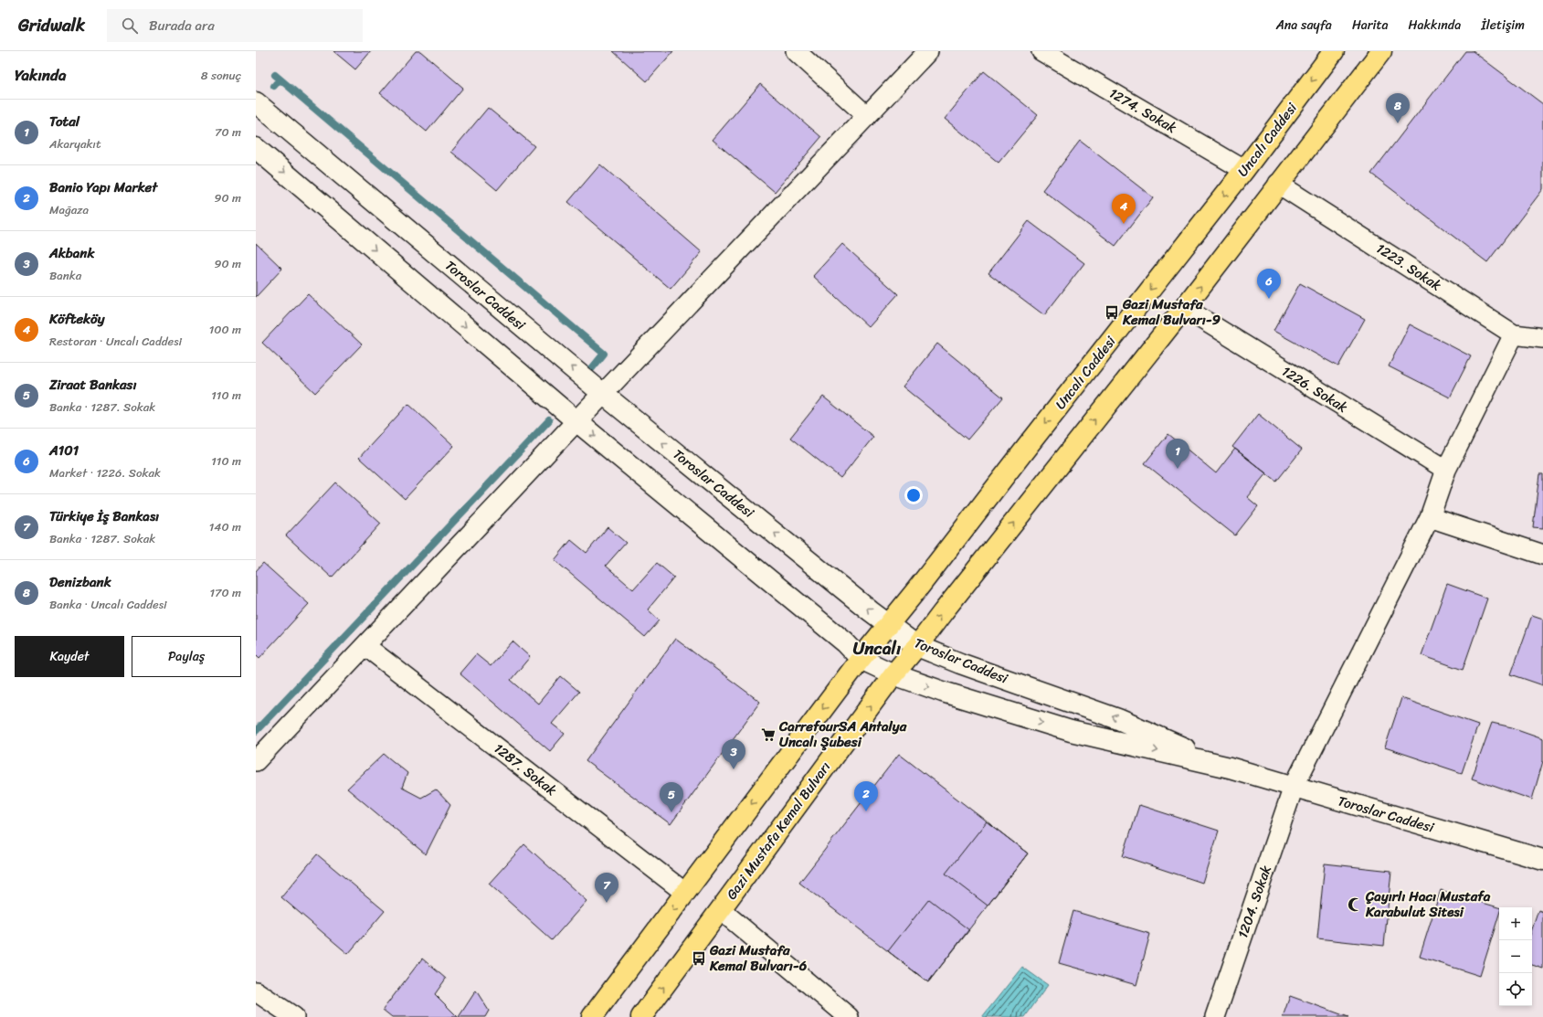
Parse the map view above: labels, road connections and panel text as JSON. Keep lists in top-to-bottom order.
{
  "streets": {
    "main road": ["Uncalı Caddesi", "Gazi Mustafa Kemal Bulvarı"],
    "street": [
      "1274. Sokak",
      "1223. Sokak",
      "Toroslar Caddesi",
      "1226. Sokak",
      "1287. Sokak",
      "1204. Sokak"
    ]
  },
  "crossings": [
    ["1274. Sokak", "Uncalı Caddesi"],
    ["Uncalı Caddesi", "Toroslar Caddesi"],
    ["1223. Sokak", "1204. Sokak"],
    ["Toroslar Caddesi", "Gazi Mustafa Kemal Bulvarı"],
    ["Toroslar Caddesi", "1204. Sokak"],
    ["1226. Sokak", "1204. Sokak"]
  ],
  "districts": ["Uncalı"],
  "places": {
    "bus stop": ["Gazi Mustafa Kemal Bulvarı-9", "Gazi Mustafa Kemal Bulvarı-6"],
    "supermarket": ["CarrefourSA Antalya Uncalı Şubesi"],
    "mosque": ["Çayırlı Hacı Mustafa Karabulut Sitesi"]
  },
  "page": {
    "header": "Gridwalk",
    "search": "Burada ara",
    "nav": [
      "Ana sayfa",
      "Harita",
      "Hakkında",
      "İletişim"
    ],
    "heading": ["Yakında", "8 sonuç"],
    "pins": [
      "8",
      "4",
      "6",
      "1",
      "3",
      "2",
      "5",
      "7"
    ],
    "list": [
      {
        "mark": "1",
        "name": "Total",
        "note": "Akaryakıt",
        "value": "70 m"
      },
      {
        "mark": "2",
        "name": "Banio Yapı Market",
        "note": "Mağaza",
        "value": "90 m"
      },
      {
        "mark": "3",
        "name": "Akbank",
        "note": "Banka",
        "value": "90 m"
      },
      {
        "mark": "4",
        "name": "Köfteköy",
        "note": "Restoran · Uncalı Caddesi",
        "value": "100 m"
      },
      {
        "mark": "5",
        "name": "Ziraat Bankası",
        "note": "Banka · 1287. Sokak",
        "value": "110 m"
      },
      {
        "mark": "6",
        "name": "A101",
        "note": "Market · 1226. Sokak",
        "value": "110 m"
      },
      {
        "mark": "7",
        "name": "Türkiye İş Bankası",
        "note": "Banka · 1287. Sokak",
        "value": "140 m"
      },
      {
        "mark": "8",
        "name": "Denizbank",
        "note": "Banka · Uncalı Caddesi",
        "value": "170 m"
      }
    ],
    "buttons": ["Kaydet", "Paylaş"],
    "map_buttons": ["+", "−"]
  }
}
